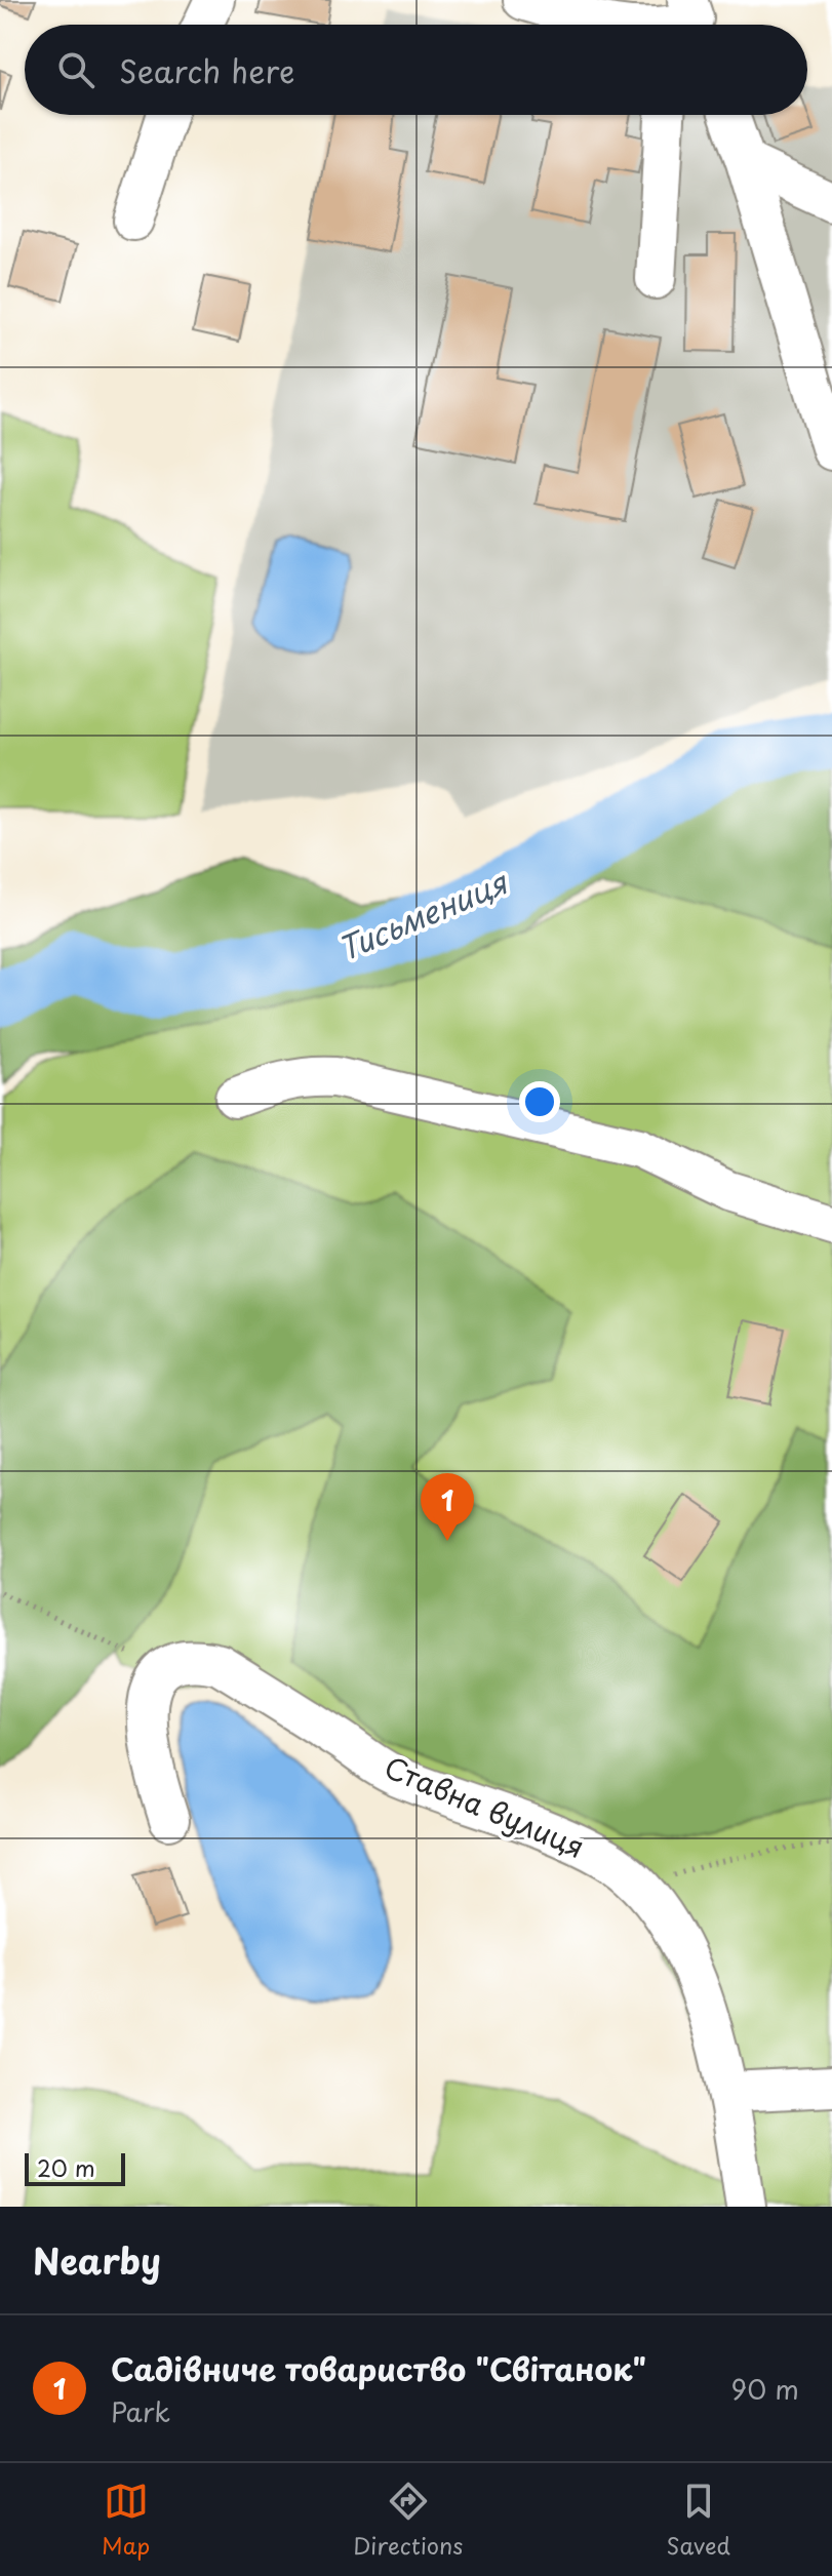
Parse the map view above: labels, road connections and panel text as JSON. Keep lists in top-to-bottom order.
{
  "streets": {
    "street": ["Ставна вулиця"]
  },
  "water": ["Тисьмениця"],
  "scale_bar": "20 m",
  "page": {
    "search": "Search here",
    "pins": "1",
    "scale": "20 m",
    "heading": "Nearby",
    "list": [
      {
        "mark": "1",
        "name": "Садівниче товариство \"Світанок\"",
        "note": "Park",
        "value": "90 m"
      }
    ],
    "nav": ["Map", "Directions", "Saved"]
  }
}
